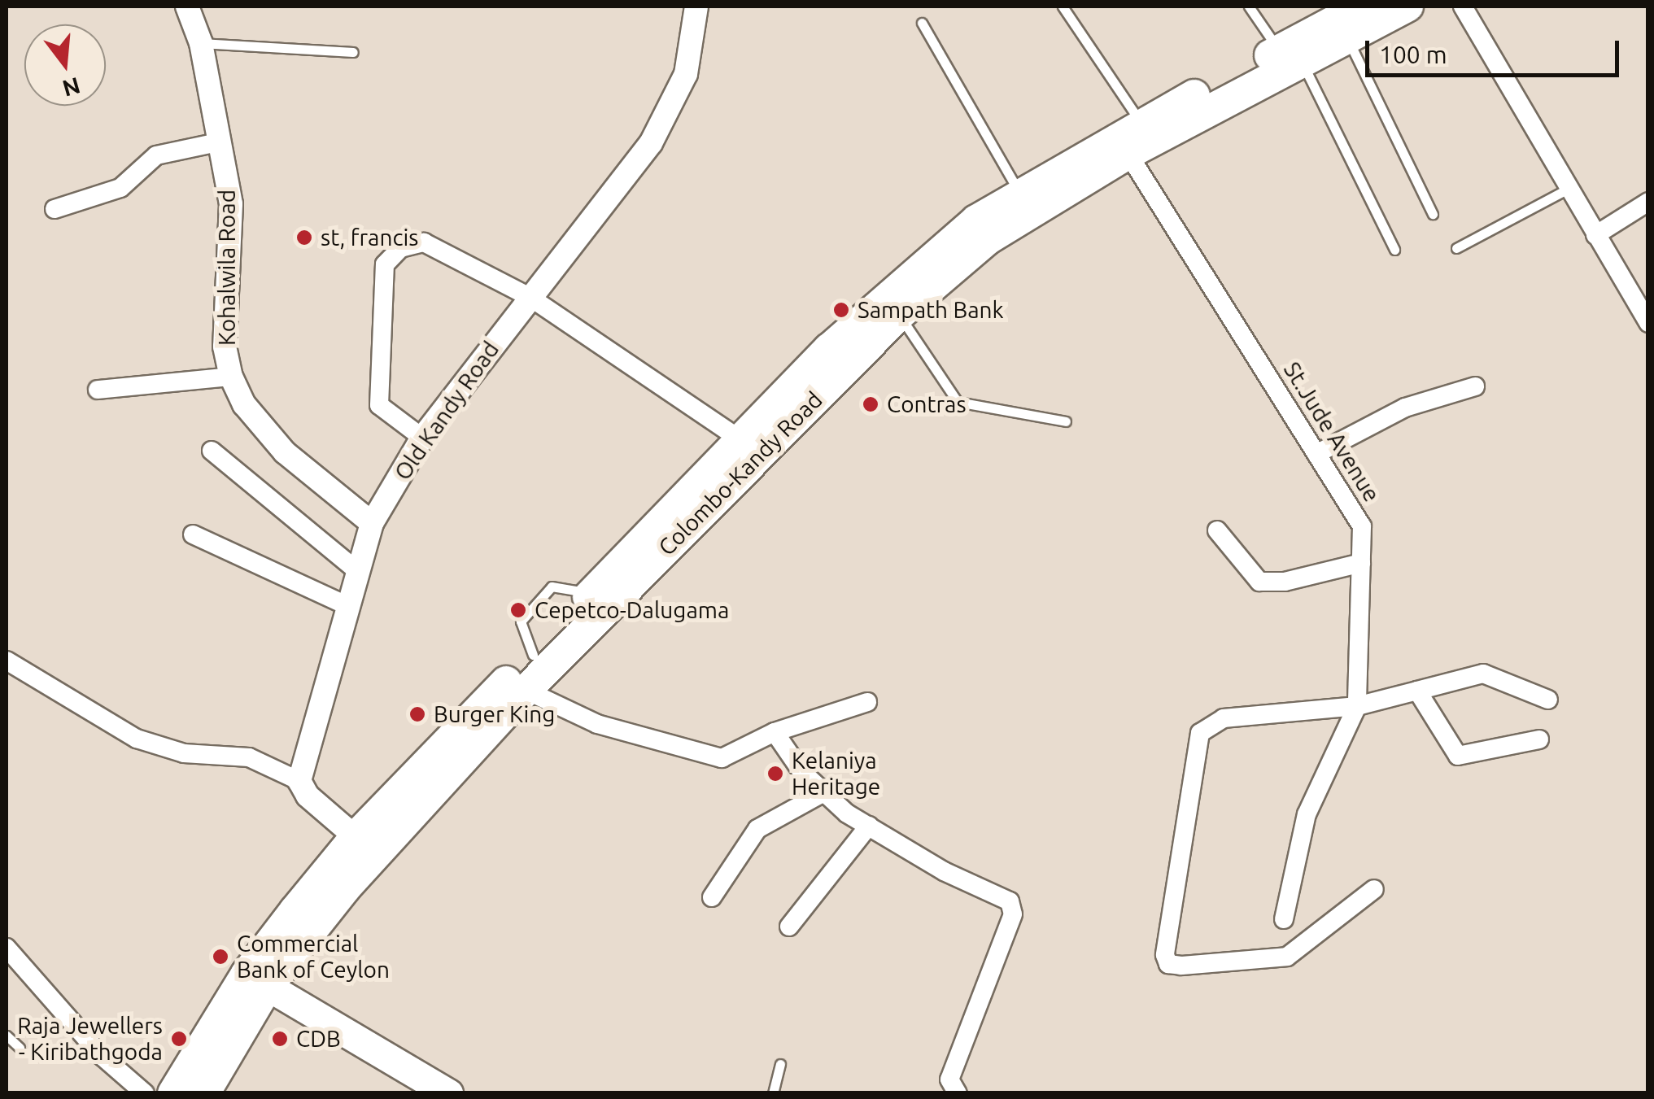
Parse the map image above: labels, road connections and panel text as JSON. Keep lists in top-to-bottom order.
{
  "streets": {
    "highway": ["Colombo-Kandy Road"],
    "street": ["Kohalwila Road", "Old Kandy Road", "St.Jude Avenue"]
  },
  "crossings": [
    ["Kohalwila Road", "Old Kandy Road"],
    ["St.Jude Avenue", "Colombo-Kandy Road"]
  ],
  "places": [
    "st, francis",
    "Sampath Bank",
    "Contras",
    "Cepetco-Dalugama",
    "Burger King",
    "Kelaniya Heritage",
    "Commercial Bank of Ceylon",
    "Raja Jewellers - Kiribathgoda",
    "CDB"
  ],
  "scale_bar": "100 m",
  "north": "bottom"
}
